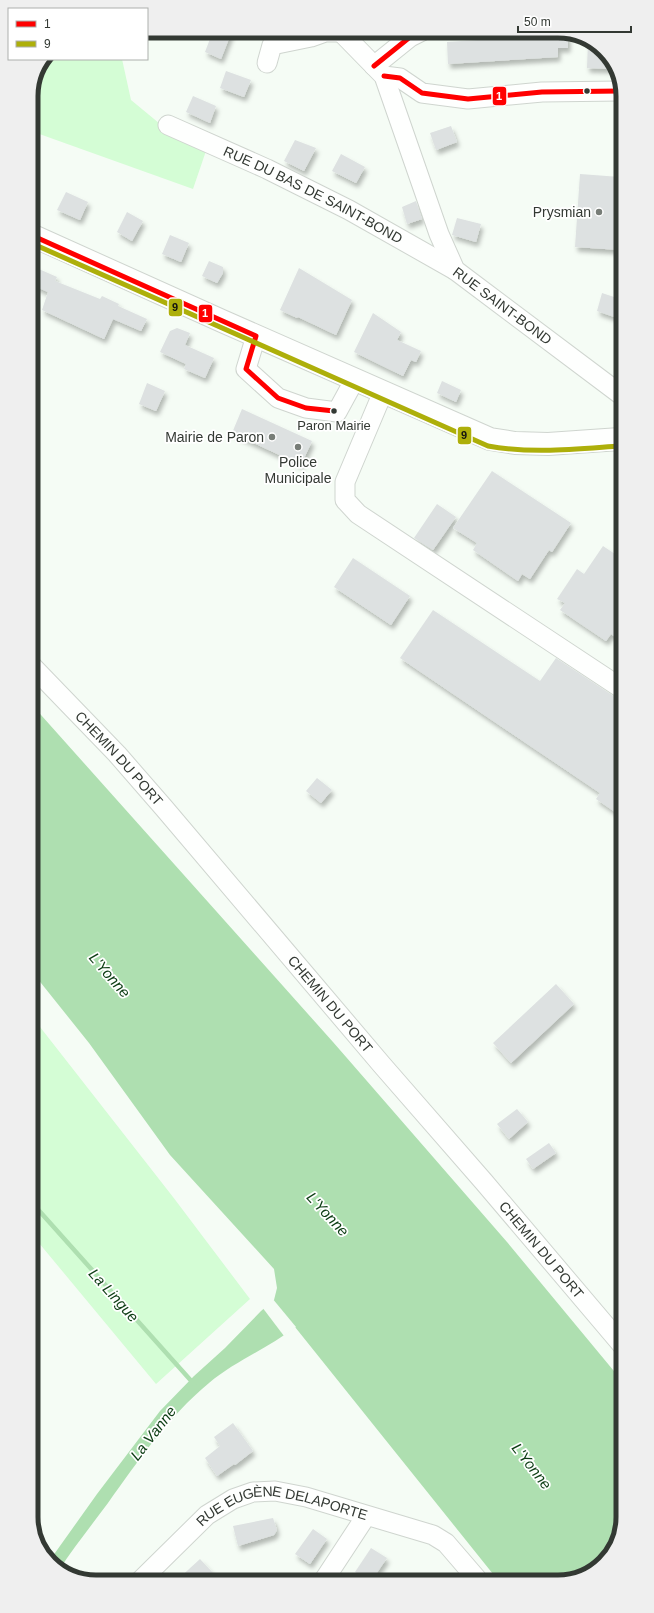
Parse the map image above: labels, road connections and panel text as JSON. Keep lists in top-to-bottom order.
{
  "streets": {
    "street": [
      "RUE DU BAS DE SAINT-BOND",
      "RUE SAINT-BOND",
      "CHEMIN DU PORT",
      "RUE EUGÈNE DELAPORTE"
    ]
  },
  "crossings": [
    ["RUE DU BAS DE SAINT-BOND", "RUE SAINT-BOND"]
  ],
  "water": ["L'Yonne", "La Lingue", "La Vanne"],
  "places": [
    "Prysmian",
    "Paron Mairie",
    "Mairie de Paron",
    "Police Municipale"
  ],
  "lines": ["transit line 1", "transit line 9"],
  "legend": ["1", "9"],
  "scale_bar": "50 m"
}
